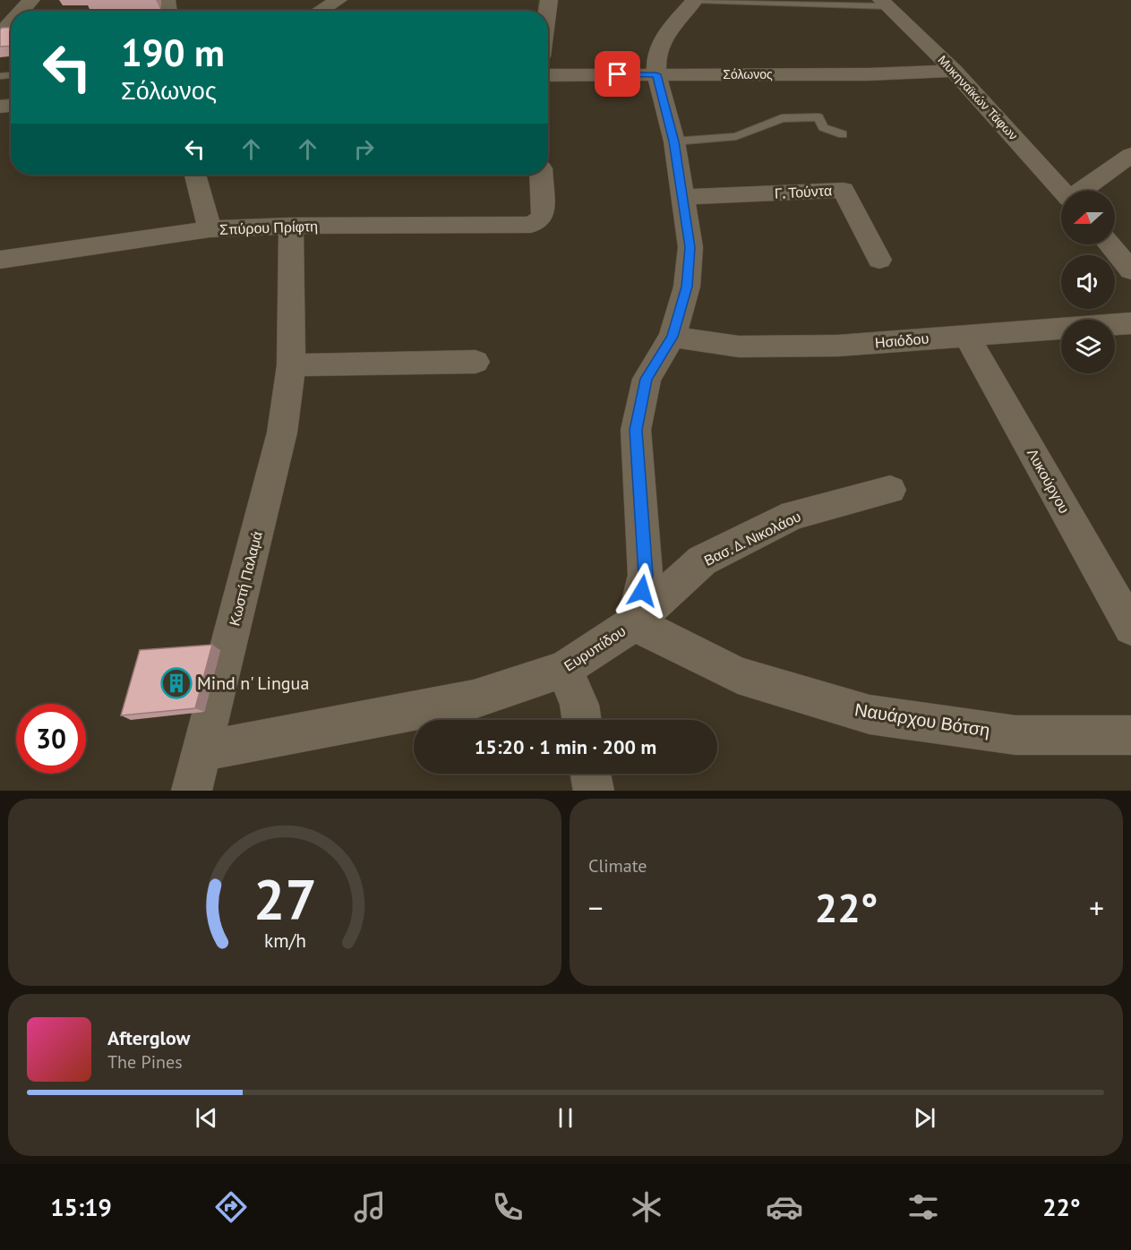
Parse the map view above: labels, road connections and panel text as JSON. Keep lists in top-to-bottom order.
{
  "streets": {
    "street": [
      "Σόλωνος",
      "Μυκηναϊκών Τάφων",
      "Γ. Τούντα",
      "Σπύρου Πρίφτη",
      "Ησιόδου",
      "Λυκούργου",
      "Βασ. Δ. Νικολάου",
      "Κωστή Παλαμά",
      "Ευρυπίδου",
      "Ναυάρχου Βότση"
    ]
  },
  "crossings": [
    ["Σόλωνος", "Μυκηναϊκών Τάφων"],
    ["Σόλωνος", "Ευρυπίδου"],
    ["Γ. Τούντα", "Ευρυπίδου"],
    ["Σπύρου Πρίφτη", "Κωστή Παλαμά"],
    ["Ησιόδου", "Λυκούργου"],
    ["Ησιόδου", "Ευρυπίδου"],
    ["Βασ. Δ. Νικολάου", "Ευρυπίδου"],
    ["Βασ. Δ. Νικολάου", "Ναυάρχου Βότση"],
    ["Κωστή Παλαμά", "Ευρυπίδου"],
    ["Ευρυπίδου", "Ναυάρχου Βότση"]
  ],
  "places": {
    "building": ["Mind n' Lingua"]
  },
  "north": "left",
  "page": {
    "turn": ["190 m", "Σόλωνος"],
    "limit": "30",
    "trip": "15:20 · 1 min · 200 m",
    "tile": "Climate",
    "heat": ["−", "22°", "+"],
    "song": ["Afterglow", "The Pines"],
    "tabs": ["15:19", "22°"],
    "gauge": ["27", "km/h"]
  }
}
